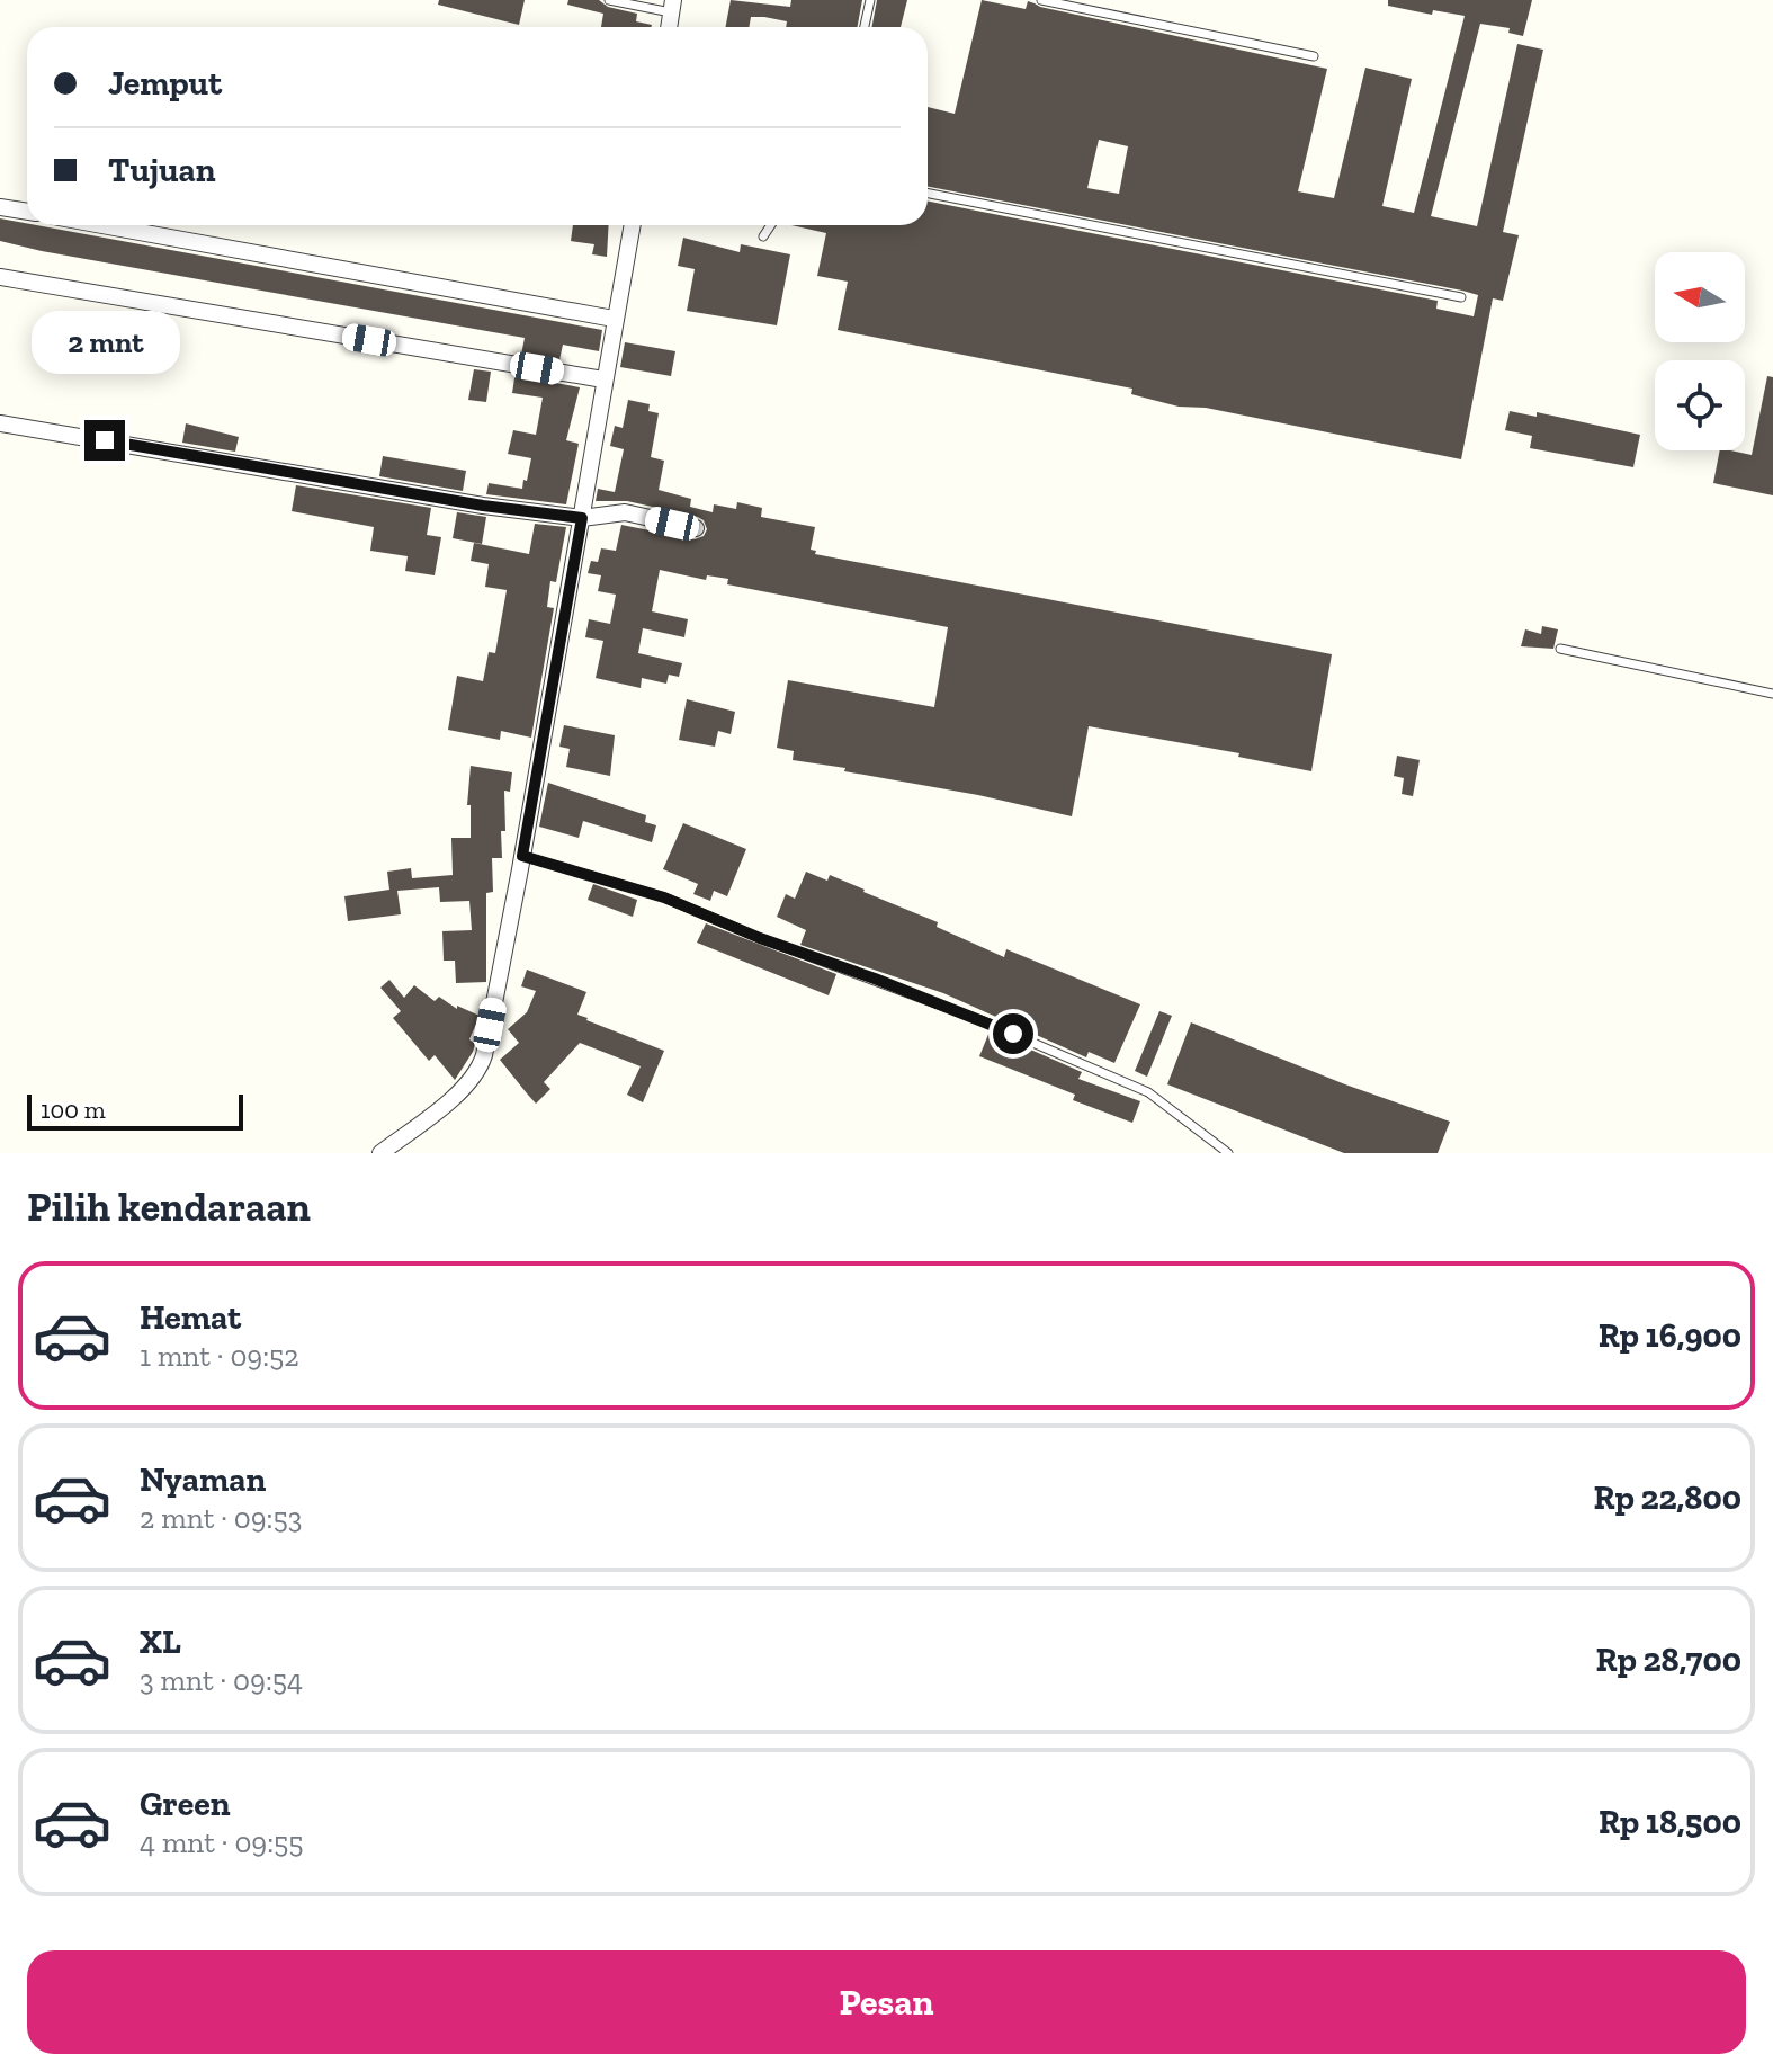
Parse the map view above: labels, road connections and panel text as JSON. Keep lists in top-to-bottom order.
{
  "scale_bar": "100 m",
  "north": "left",
  "page": {
    "banner": ["Jemput", "Tujuan"],
    "bubble": "2 mnt",
    "scale": "100 m",
    "heading": "Pilih kendaraan",
    "list": [
      {
        "name": "Hemat",
        "note": "1 mnt · 09:52",
        "value": "Rp 16,900"
      },
      {
        "name": "Nyaman",
        "note": "2 mnt · 09:53",
        "value": "Rp 22,800"
      },
      {
        "name": "XL",
        "note": "3 mnt · 09:54",
        "value": "Rp 28,700"
      },
      {
        "name": "Green",
        "note": "4 mnt · 09:55",
        "value": "Rp 18,500"
      }
    ],
    "buttons": "Pesan"
  }
}
